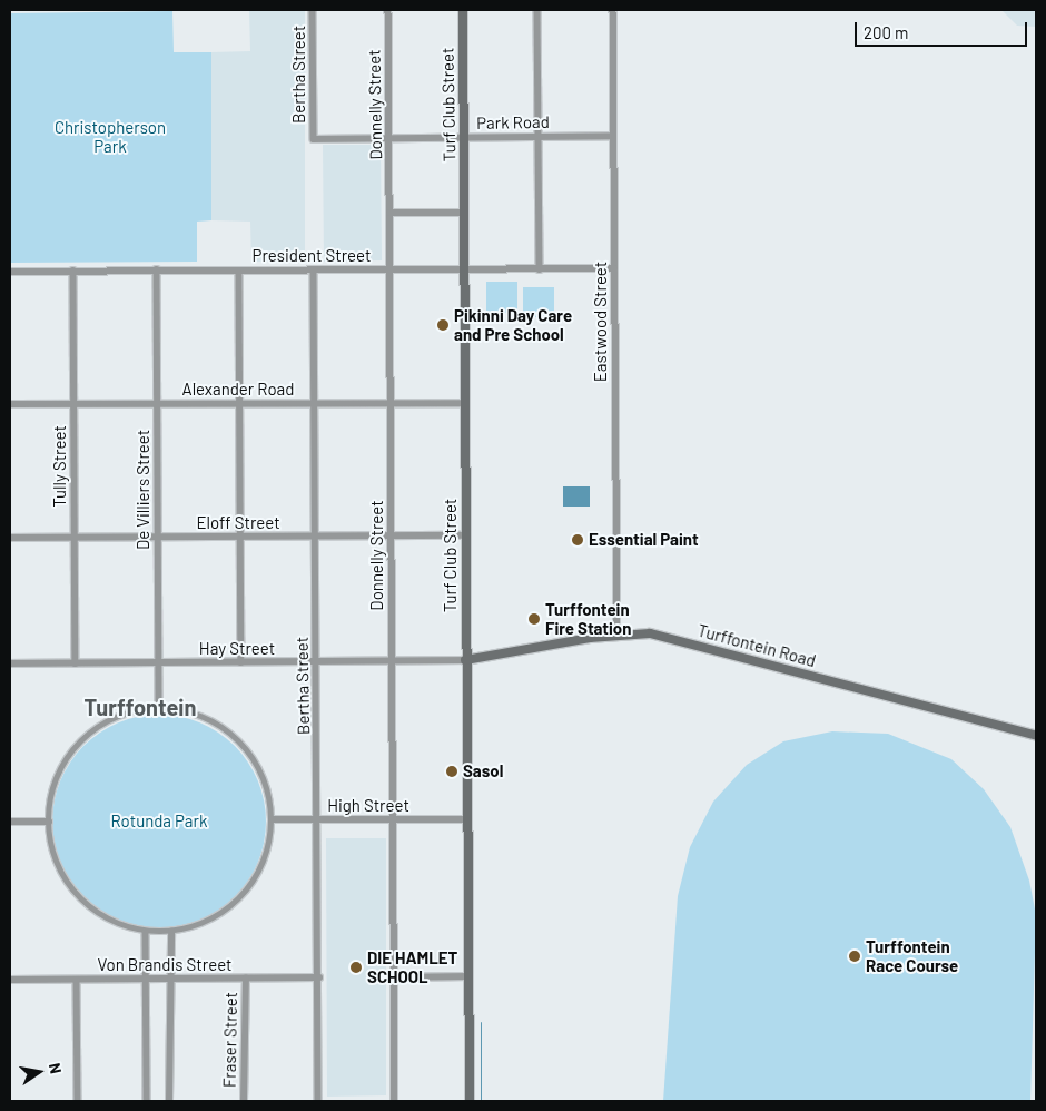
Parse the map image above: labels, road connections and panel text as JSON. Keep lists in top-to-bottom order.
{
  "streets": {
    "main road": ["Turf Club Street", "Turffontein Road"],
    "street": [
      "Bertha Street",
      "Donnelly Street",
      "Park Road",
      "President Street",
      "Eastwood Street",
      "Alexander Road",
      "Tully Street",
      "De Villiers Street",
      "Eloff Street",
      "Hay Street",
      "High Street",
      "Von Brandis Street",
      "Fraser Street"
    ]
  },
  "crossings": [
    ["Bertha Street", "Park Road"],
    ["Bertha Street", "President Street"],
    ["Bertha Street", "Alexander Road"],
    ["Bertha Street", "Eloff Street"],
    ["Bertha Street", "Hay Street"],
    ["Bertha Street", "High Street"],
    ["Bertha Street", "Von Brandis Street"],
    ["Donnelly Street", "Park Road"],
    ["Donnelly Street", "President Street"],
    ["Donnelly Street", "Alexander Road"],
    ["Donnelly Street", "Eloff Street"],
    ["Donnelly Street", "Hay Street"],
    ["Donnelly Street", "High Street"],
    ["Turf Club Street", "Park Road"],
    ["Turf Club Street", "President Street"],
    ["Turf Club Street", "Alexander Road"],
    ["Turf Club Street", "Eloff Street"],
    ["Turf Club Street", "Turffontein Road"],
    ["Turf Club Street", "Hay Street"],
    ["Turf Club Street", "High Street"],
    ["Park Road", "Eastwood Street"],
    ["President Street", "Eastwood Street"],
    ["President Street", "Tully Street"],
    ["President Street", "De Villiers Street"],
    ["Eastwood Street", "Turffontein Road"],
    ["Alexander Road", "Tully Street"],
    ["Alexander Road", "De Villiers Street"],
    ["Tully Street", "Eloff Street"],
    ["Tully Street", "Hay Street"],
    ["De Villiers Street", "Eloff Street"],
    ["De Villiers Street", "Hay Street"],
    ["Turffontein Road", "Hay Street"],
    ["Von Brandis Street", "Fraser Street"]
  ],
  "districts": ["Turffontein"],
  "parks": ["Christopherson Park", "Rotunda Park"],
  "places": [
    "Pikinni Day Care and Pre School",
    "Essential Paint",
    "Turffontein Fire Station",
    "Sasol",
    "Turffontein Race Course",
    "DIE HAMLET SCHOOL"
  ],
  "scale_bar": "200 m",
  "north": "right"
}
